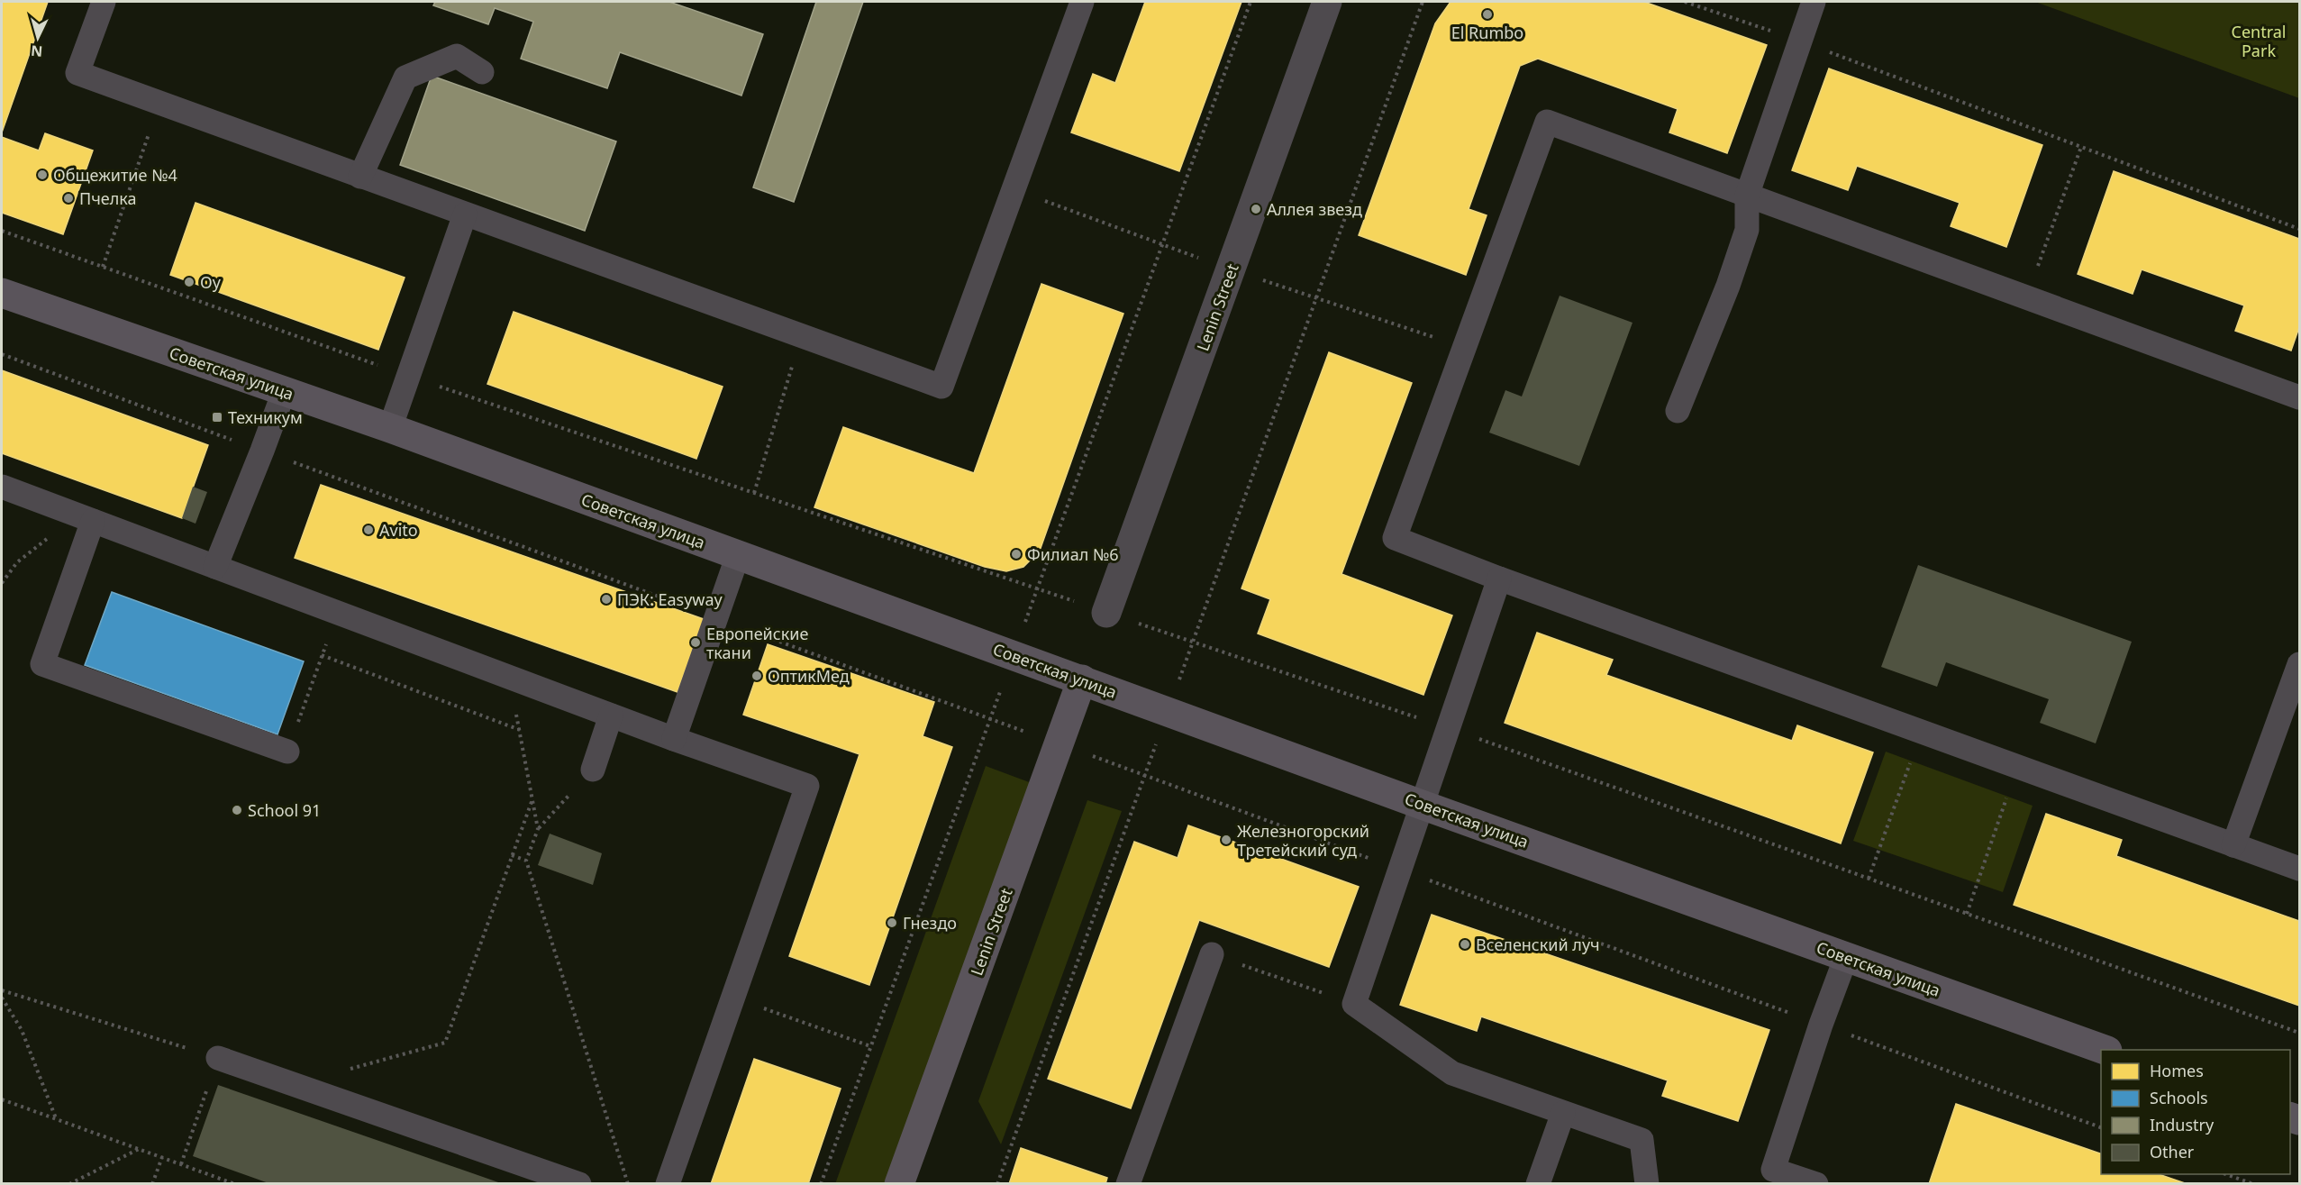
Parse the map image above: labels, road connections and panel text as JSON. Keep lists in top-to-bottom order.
{
  "streets": {
    "main road": ["Lenin Street", "Советская улица"]
  },
  "crossings": [
    ["Lenin Street", "Советская улица"]
  ],
  "parks": ["Central Park"],
  "places": {
    "other": [
      "El Rumbo",
      "Общежитие №4",
      "Пчелка",
      "Аллея звезд",
      "Оу",
      "Avito",
      "Филиал №6",
      "ПЭК: Easyway",
      "Европейские ткани",
      "ОптикМед",
      "School 91",
      "Железногорский Третейский суд",
      "Гнездо",
      "Вселенский луч"
    ],
    "transit": ["Техникум"]
  },
  "legend": [
    "Homes",
    "Schools",
    "Industry",
    "Other"
  ],
  "north": "bottom"
}
